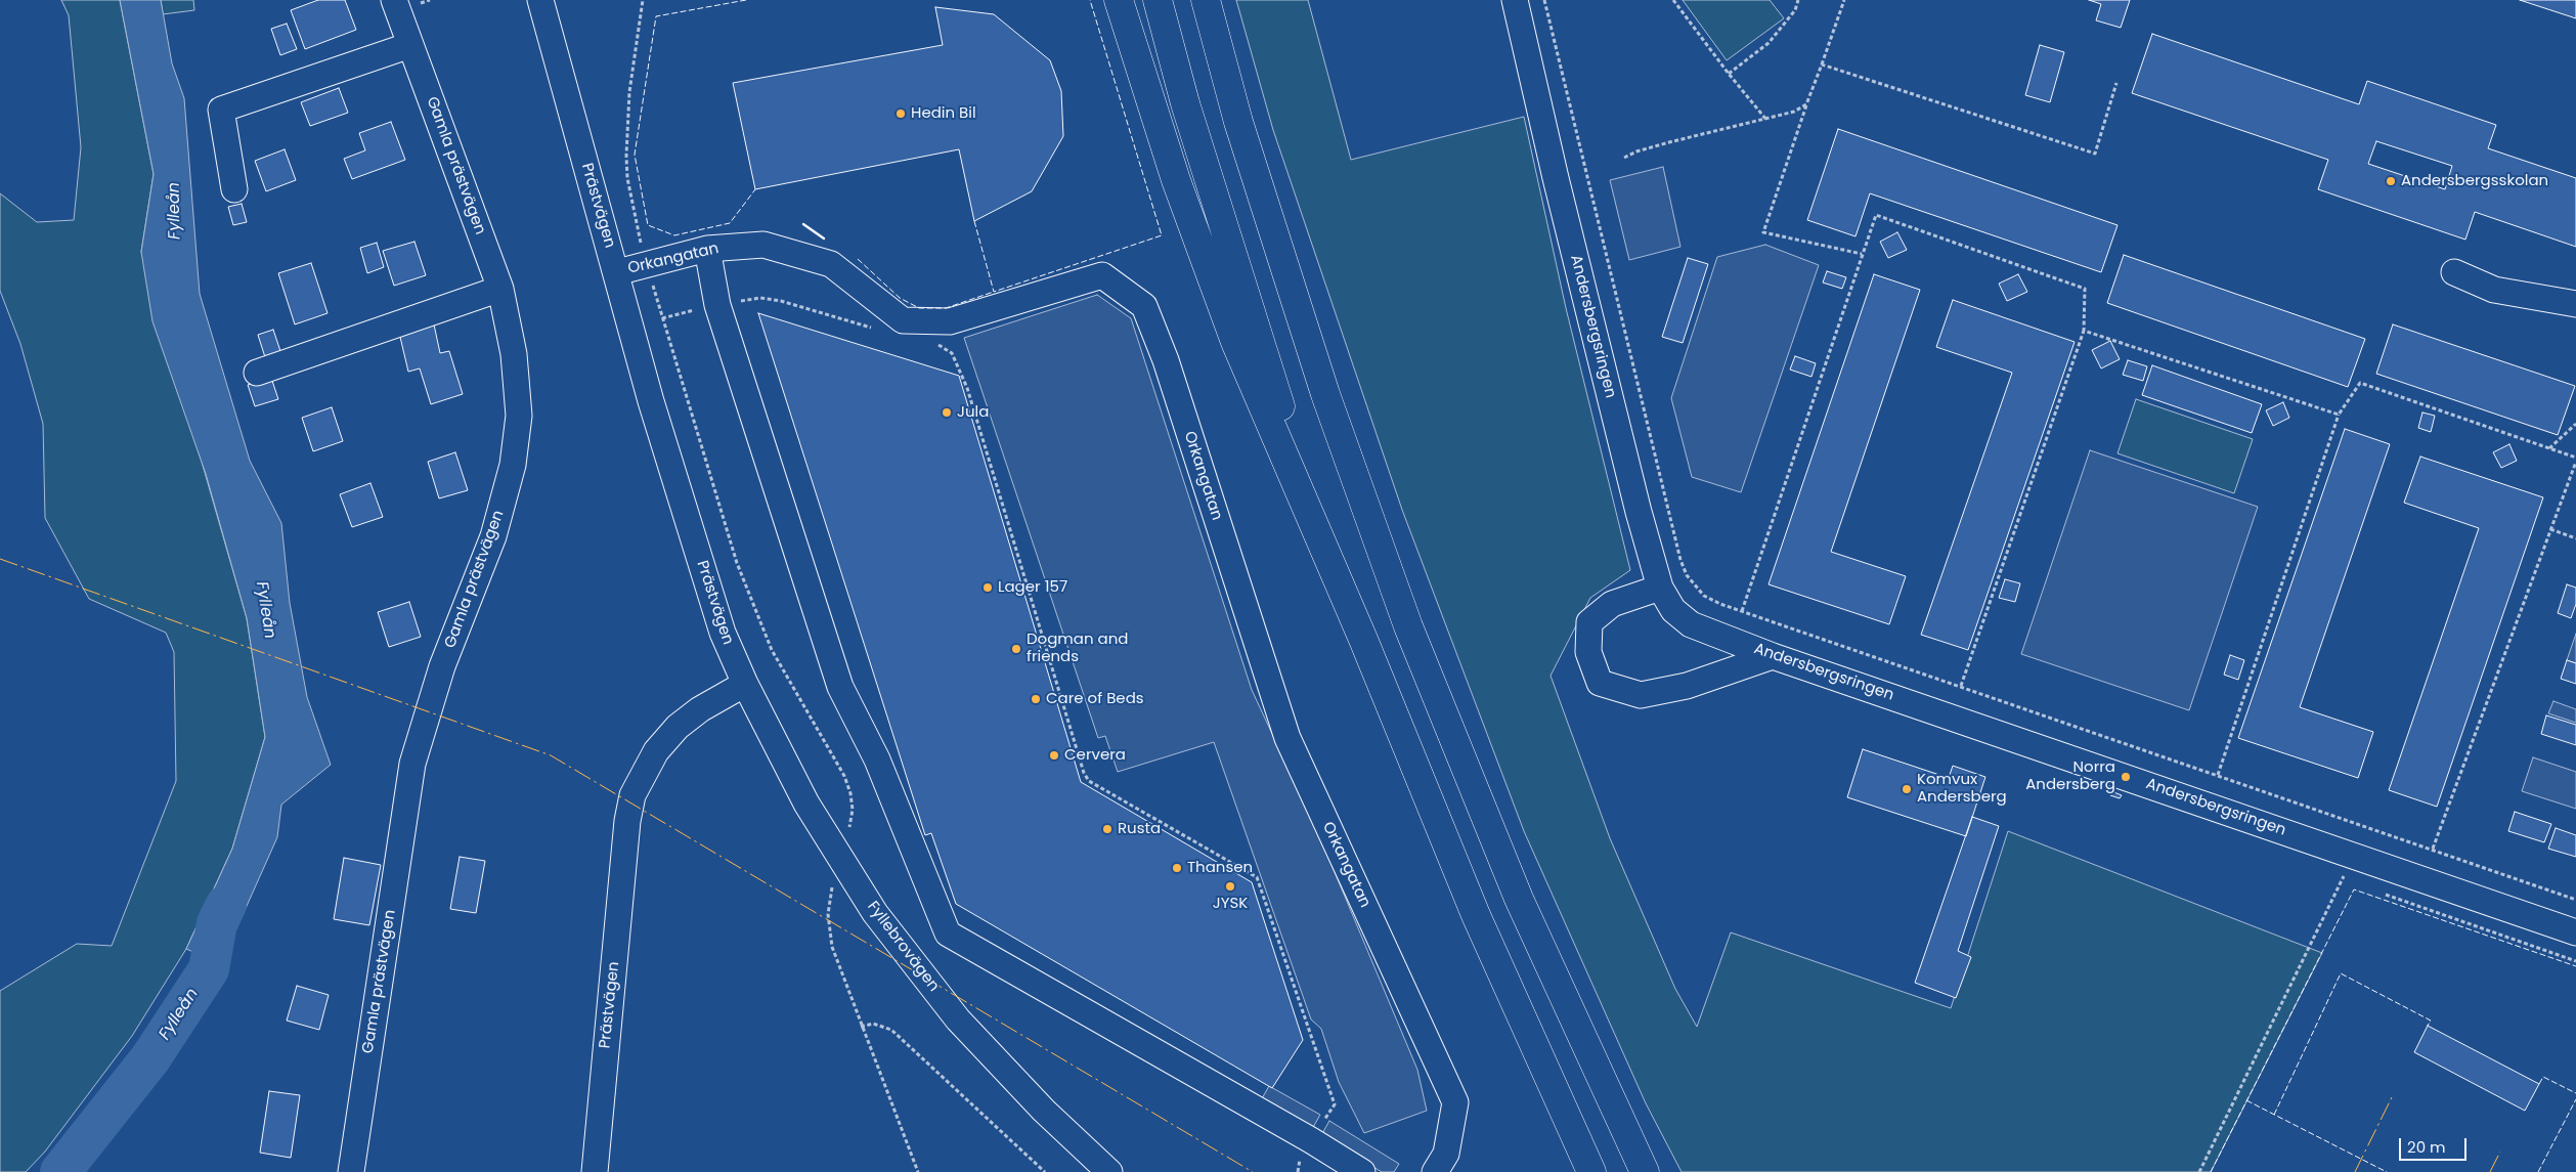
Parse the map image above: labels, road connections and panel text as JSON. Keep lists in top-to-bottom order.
{
  "streets": {
    "street": [
      "Gamla prästvägen",
      "Prästvägen",
      "Orkangatan",
      "Andersbergsringen",
      "Fyllebrovägen"
    ]
  },
  "crossings": [
    ["Prästvägen", "Orkangatan"],
    ["Prästvägen", "Fyllebrovägen"]
  ],
  "water": ["Fylleån"],
  "places": [
    "Hedin Bil",
    "Andersbergsskolan",
    "Jula",
    "Lager 157",
    "Dogman and friends",
    "Care of Beds",
    "Cervera",
    "Norra Andersberg",
    "Komvux Andersberg",
    "Rusta",
    "Thansen",
    "JYSK"
  ],
  "scale_bar": "20 m"
}
